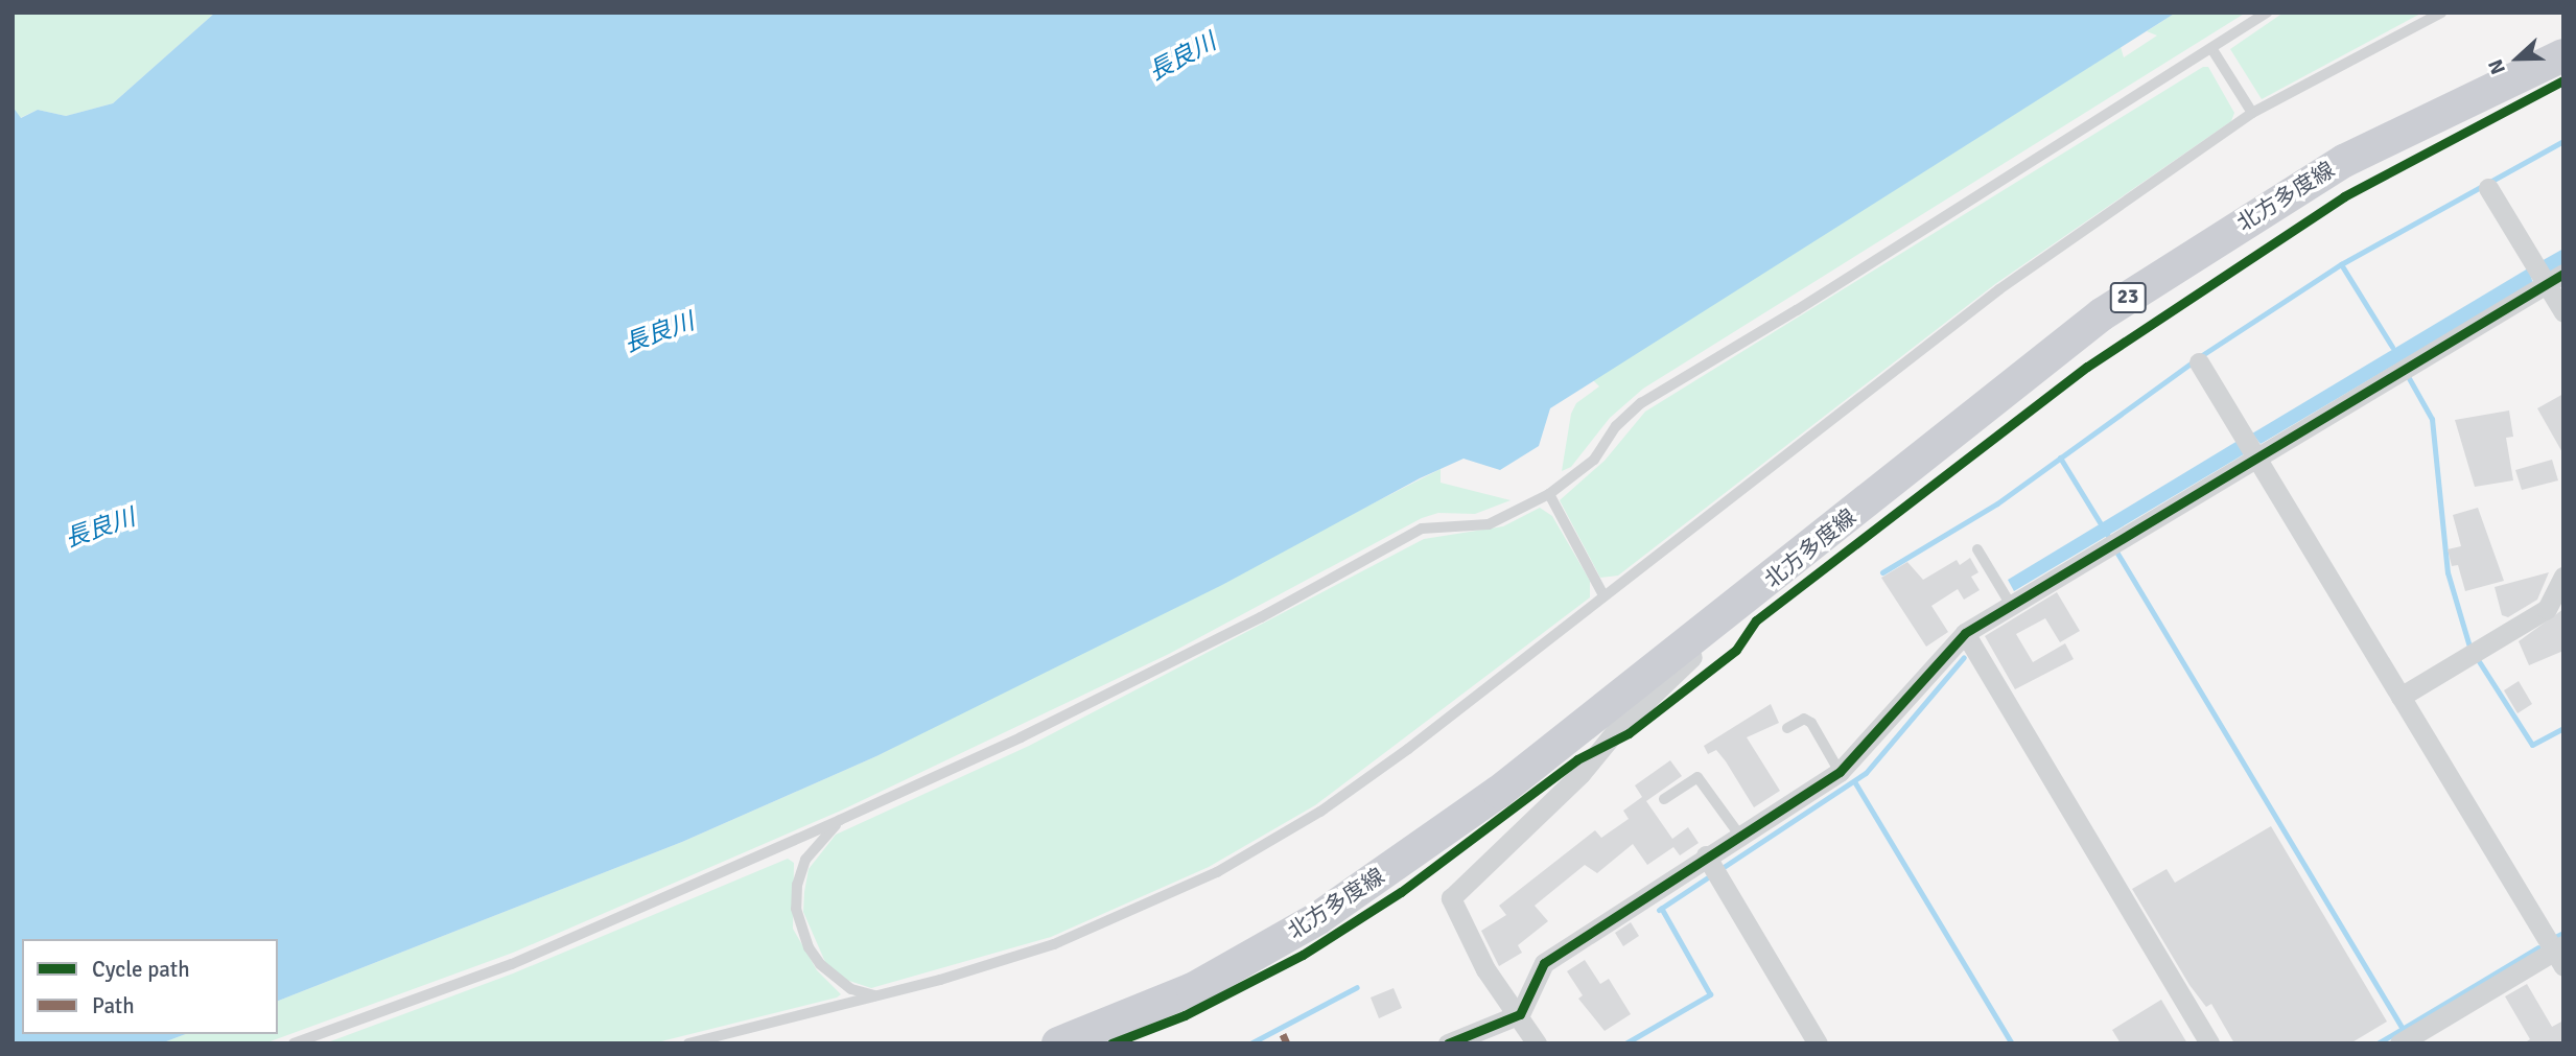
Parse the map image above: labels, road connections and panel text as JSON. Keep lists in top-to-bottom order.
{
  "streets": {
    "main road": ["北方多度線", "23"]
  },
  "water": ["長良川"],
  "legend": ["Cycle path", "Path"],
  "north": "left"
}
